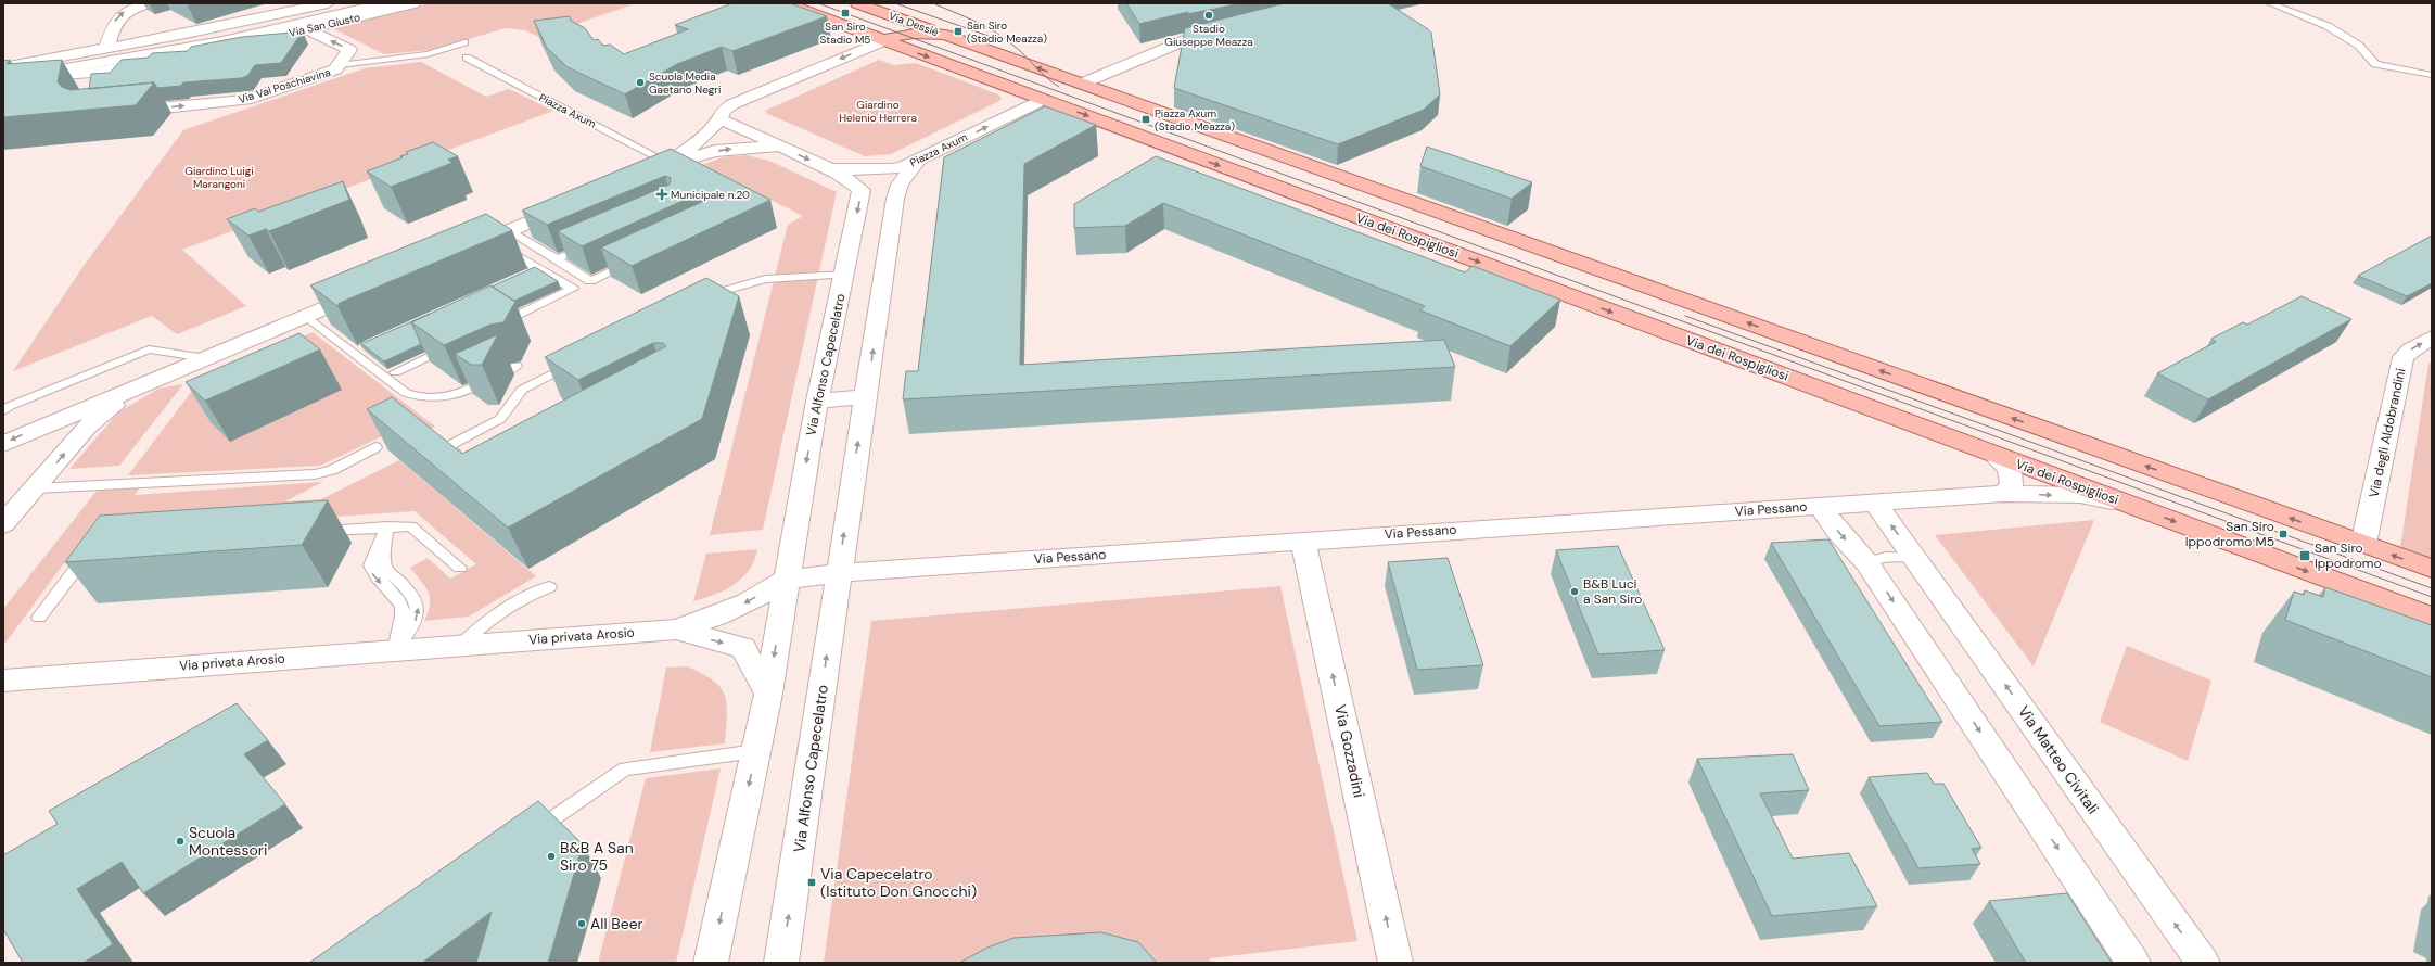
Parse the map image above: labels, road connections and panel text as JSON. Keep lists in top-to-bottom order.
{
  "streets": {
    "main road": ["Via Dessiè", "Piazza Axum", "Via dei Rospigliosi"],
    "street": [
      "Via San Giusto",
      "Via Val Poschiavina",
      "Via Alfonso Capecelatro",
      "Via degli Aldobrandini",
      "Via Pessano",
      "Via privata Arosio",
      "Via Gozzadini",
      "Via Matteo Civitali"
    ]
  },
  "crossings": [
    ["Via San Giusto", "Via Val Poschiavina"],
    ["Piazza Axum", "Via dei Rospigliosi"],
    ["Piazza Axum", "Via Alfonso Capecelatro"],
    ["Via dei Rospigliosi", "Via Pessano"],
    ["Via Alfonso Capecelatro", "Via Pessano"],
    ["Via Alfonso Capecelatro", "Via privata Arosio"],
    ["Via Pessano", "Via Gozzadini"],
    ["Via Pessano", "Via Matteo Civitali"]
  ],
  "one_way": ["Piazza Axum", "Via degli Aldobrandini", "Via Gozzadini"],
  "parks": ["Giardino Helenio Herrera", "Giardino Luigi Marangoni"],
  "places": {
    "transit": [
      "San Siro Stadio M5",
      "San Siro (Stadio Meazza)",
      "Piazza Axum (Stadio Meazza)",
      "San Siro Ippodromo M5",
      "San Siro Ippodromo",
      "Via Capecelatro (Istituto Don Gnocchi)"
    ],
    "other": [
      "Stadio Giuseppe Meazza",
      "Scuola Media Gaetano Negri",
      "B&B Luci a San Siro",
      "Scuola Montessori",
      "B&B A San Siro 75",
      "All Beer"
    ],
    "health": ["Municipale n.20"]
  }
}
